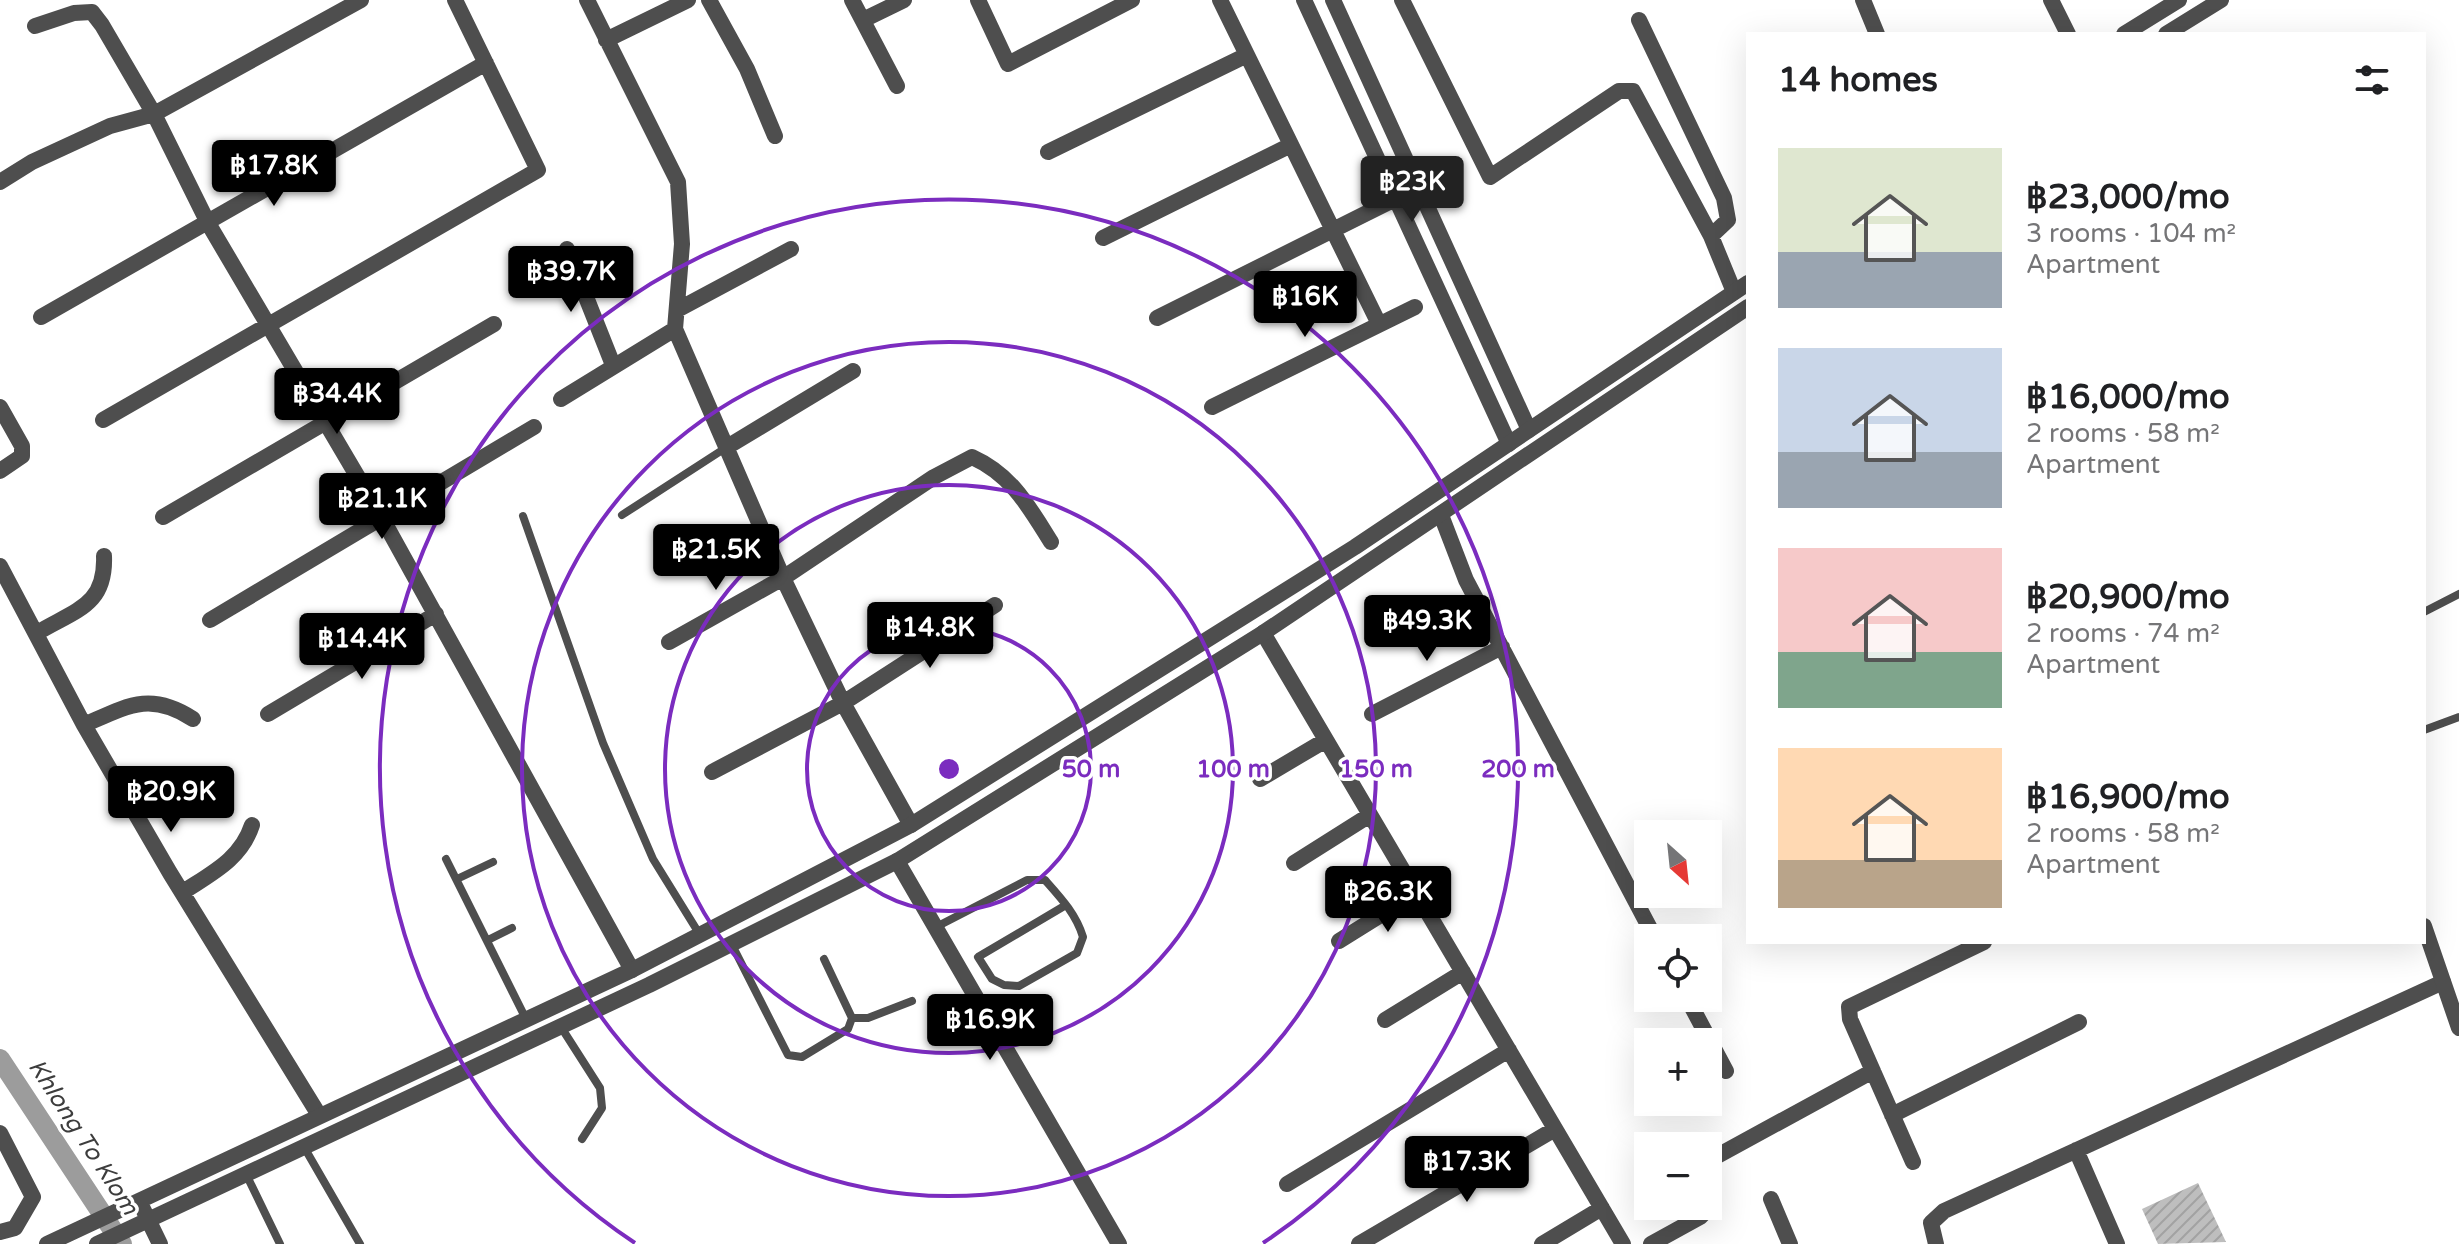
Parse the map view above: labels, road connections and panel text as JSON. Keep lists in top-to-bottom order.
{
  "water": ["Khlong To Klom"],
  "north": "bottom right",
  "page": {
    "heading": "14 homes",
    "list": [
      {
        "name": "฿23,000/mo",
        "note": "3 rooms · 104 m² · Apartment"
      },
      {
        "name": "฿16,000/mo",
        "note": "2 rooms · 58 m² · Apartment"
      },
      {
        "name": "฿20,900/mo",
        "note": "2 rooms · 74 m² · Apartment"
      },
      {
        "name": "฿16,900/mo",
        "note": "2 rooms · 58 m² · Apartment"
      }
    ],
    "price": [
      "฿17.8K",
      "฿23K",
      "฿39.7K",
      "฿16K",
      "฿34.4K",
      "฿21.1K",
      "฿21.5K",
      "฿49.3K",
      "฿14.8K",
      "฿14.4K",
      "฿20.9K",
      "฿26.3K",
      "฿16.9K",
      "฿17.3K"
    ],
    "map_buttons": ["+", "−"]
  },
  "rings": [
    "50 m",
    "100 m",
    "150 m",
    "200 m"
  ]
}
